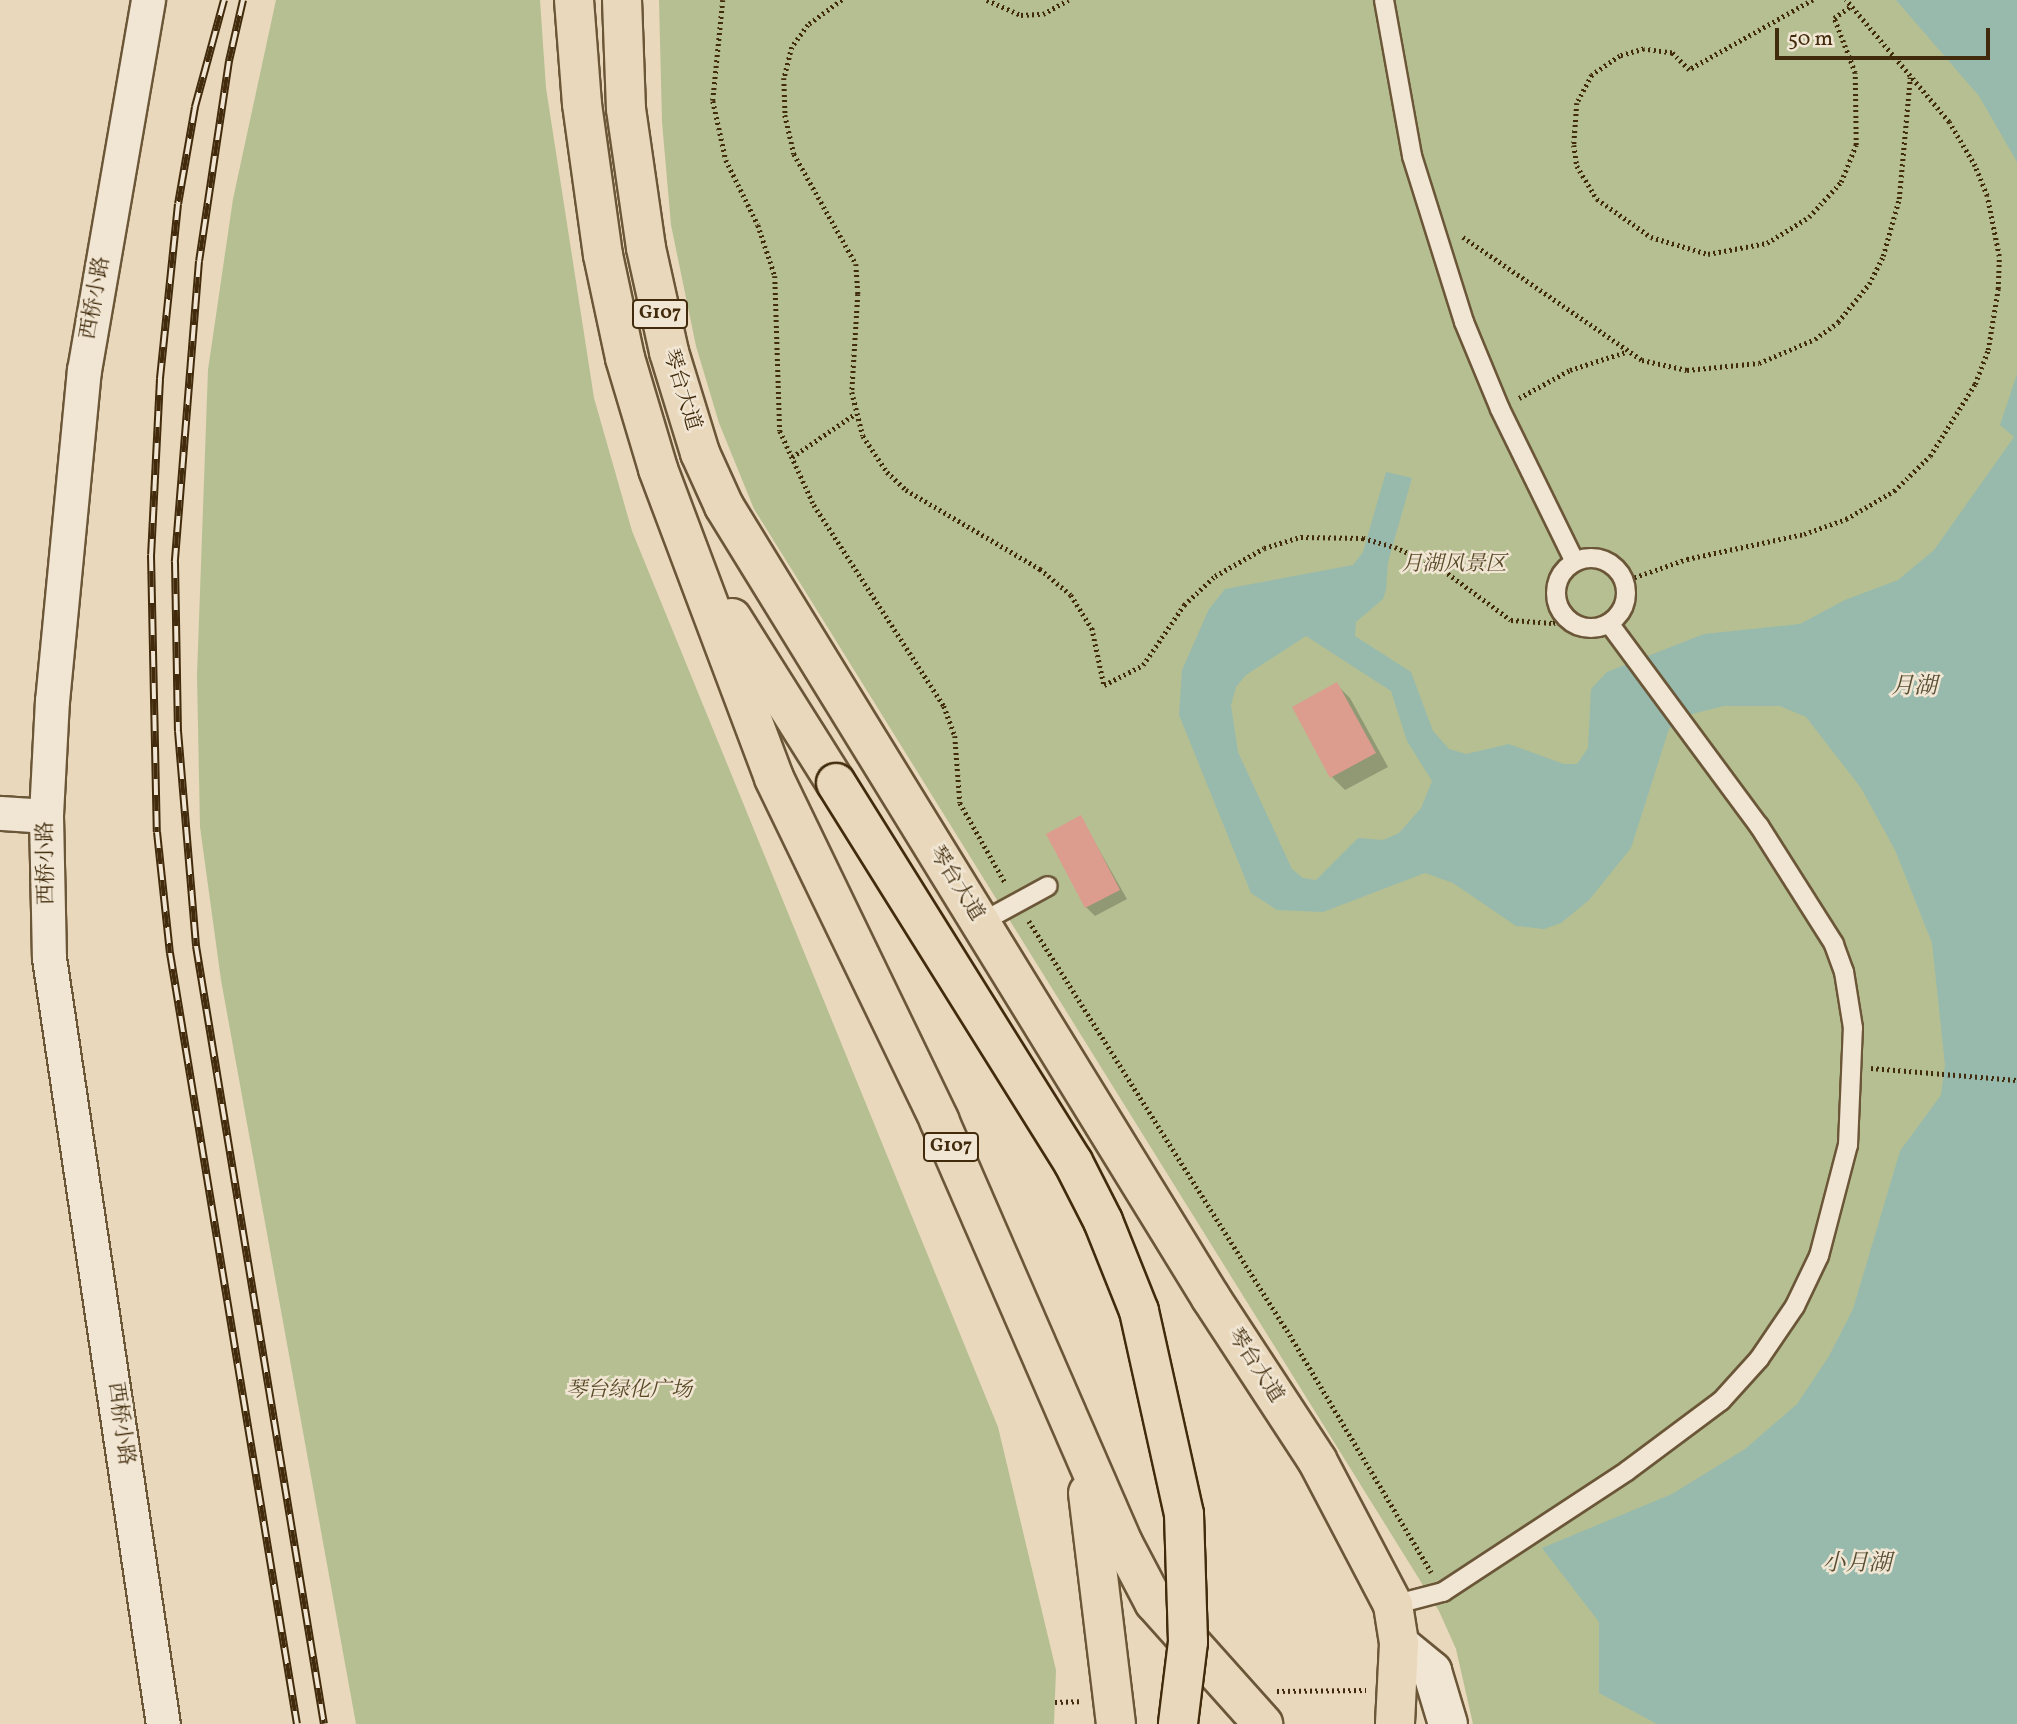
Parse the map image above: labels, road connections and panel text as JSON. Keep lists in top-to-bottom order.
{
  "streets": {
    "highway": ["G107", "琴台大道"],
    "street": ["西桥小路"]
  },
  "water": ["月湖", "小月湖"],
  "parks": ["月湖风景区", "琴台绿化广场"],
  "scale_bar": "50 m"
}
